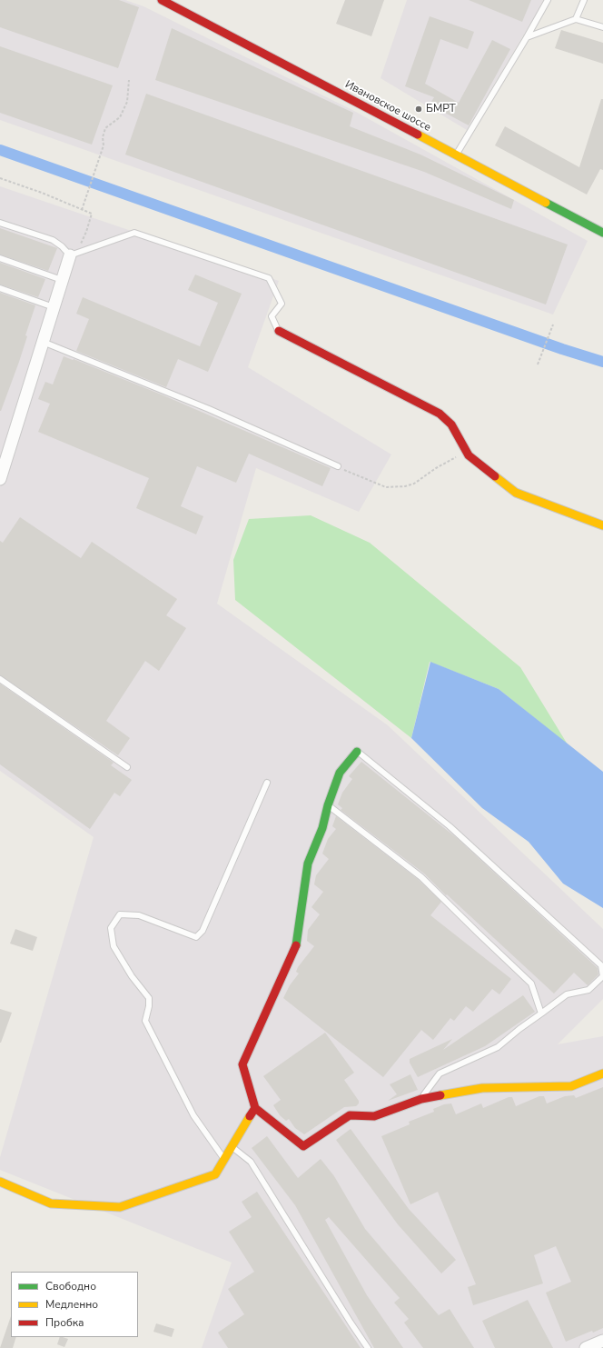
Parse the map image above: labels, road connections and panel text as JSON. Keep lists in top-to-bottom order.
{
  "streets": {
    "street": ["Ивановское шоссе"]
  },
  "places": ["БМРТ"],
  "legend": ["Свободно", "Медленно", "Пробка"]
}
